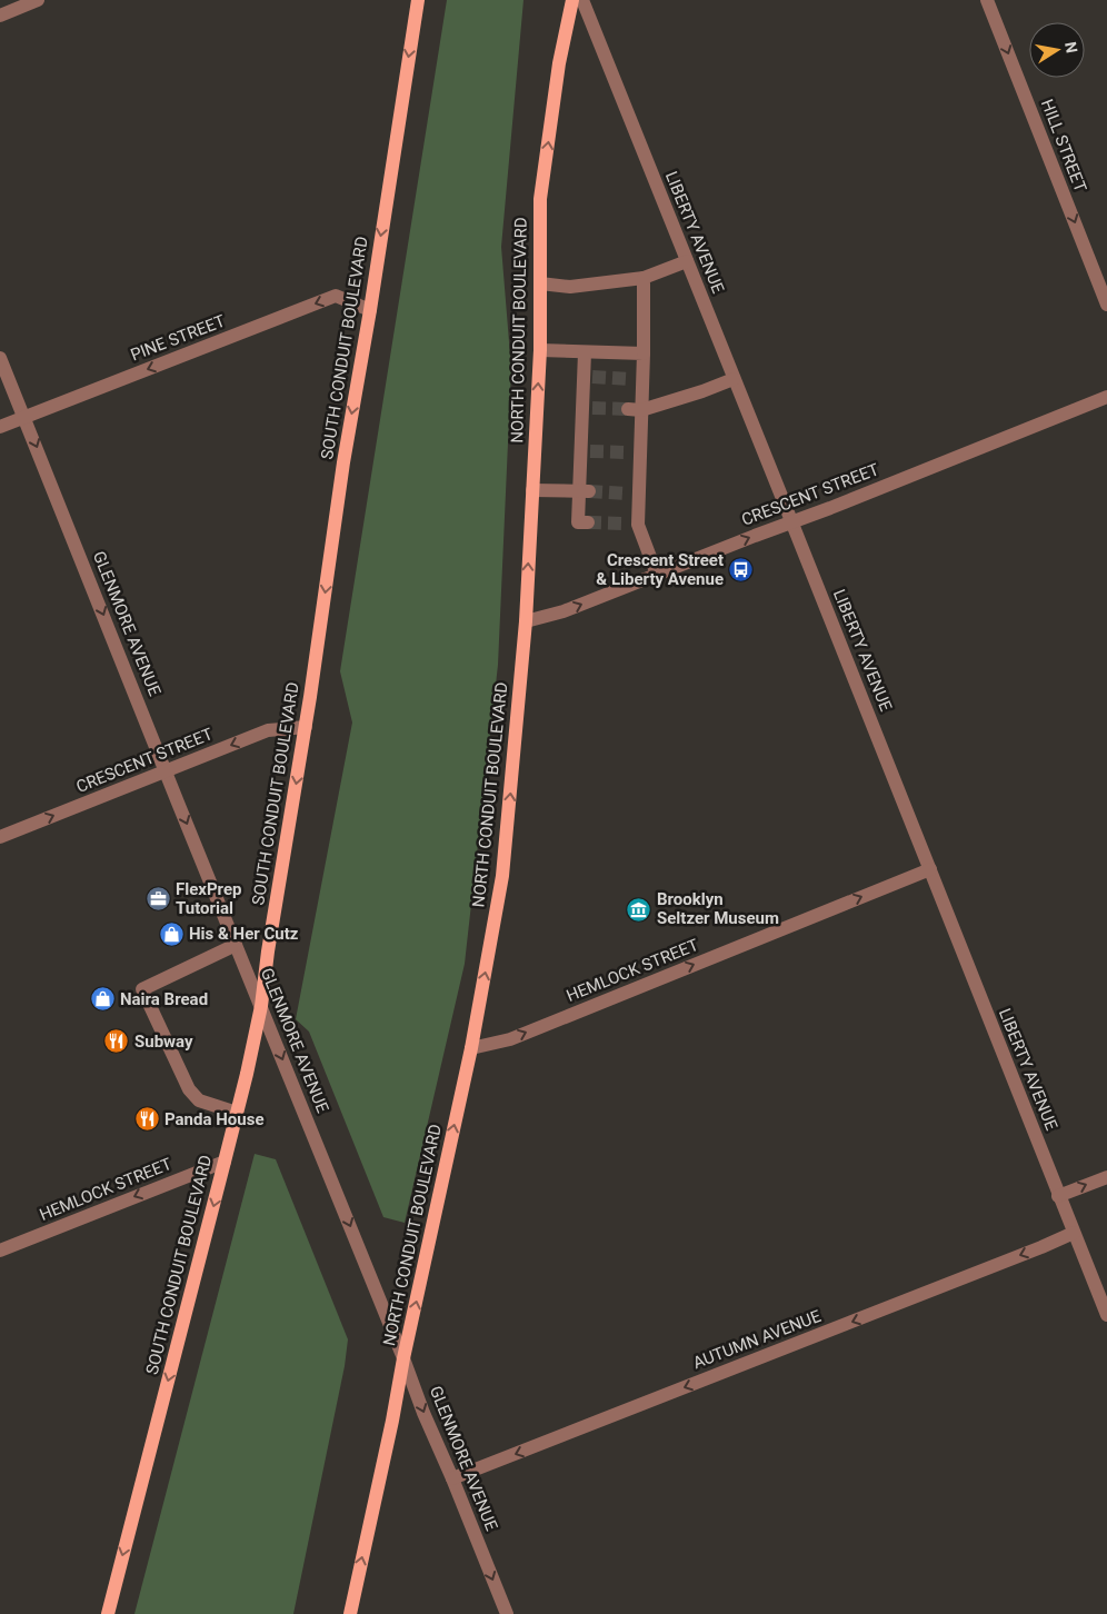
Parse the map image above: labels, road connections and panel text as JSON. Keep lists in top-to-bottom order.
{
  "streets": {
    "main road": ["NORTH CONDUIT BOULEVARD", "SOUTH CONDUIT BOULEVARD"],
    "street": [
      "HILL STREET",
      "LIBERTY AVENUE",
      "PINE STREET",
      "CRESCENT STREET",
      "GLENMORE AVENUE",
      "HEMLOCK STREET",
      "AUTUMN AVENUE"
    ]
  },
  "crossings": [
    ["LIBERTY AVENUE", "CRESCENT STREET"],
    ["LIBERTY AVENUE", "HEMLOCK STREET"],
    ["LIBERTY AVENUE", "AUTUMN AVENUE"],
    ["NORTH CONDUIT BOULEVARD", "CRESCENT STREET"],
    ["NORTH CONDUIT BOULEVARD", "GLENMORE AVENUE"],
    ["NORTH CONDUIT BOULEVARD", "HEMLOCK STREET"],
    ["PINE STREET", "SOUTH CONDUIT BOULEVARD"],
    ["PINE STREET", "GLENMORE AVENUE"],
    ["SOUTH CONDUIT BOULEVARD", "CRESCENT STREET"],
    ["SOUTH CONDUIT BOULEVARD", "GLENMORE AVENUE"],
    ["SOUTH CONDUIT BOULEVARD", "HEMLOCK STREET"],
    ["CRESCENT STREET", "GLENMORE AVENUE"],
    ["GLENMORE AVENUE", "AUTUMN AVENUE"]
  ],
  "one_way": [
    "HILL STREET",
    "NORTH CONDUIT BOULEVARD",
    "PINE STREET",
    "SOUTH CONDUIT BOULEVARD",
    "GLENMORE AVENUE",
    "AUTUMN AVENUE"
  ],
  "places": {
    "bus stop": ["Crescent Street & Liberty Avenue"],
    "office": ["FlexPrep Tutorial"],
    "museum": ["Brooklyn Seltzer Museum"],
    "shop": ["His & Her Cutz", "Naira Bread"],
    "restaurant": ["Subway", "Panda House"]
  },
  "north": "right"
}
